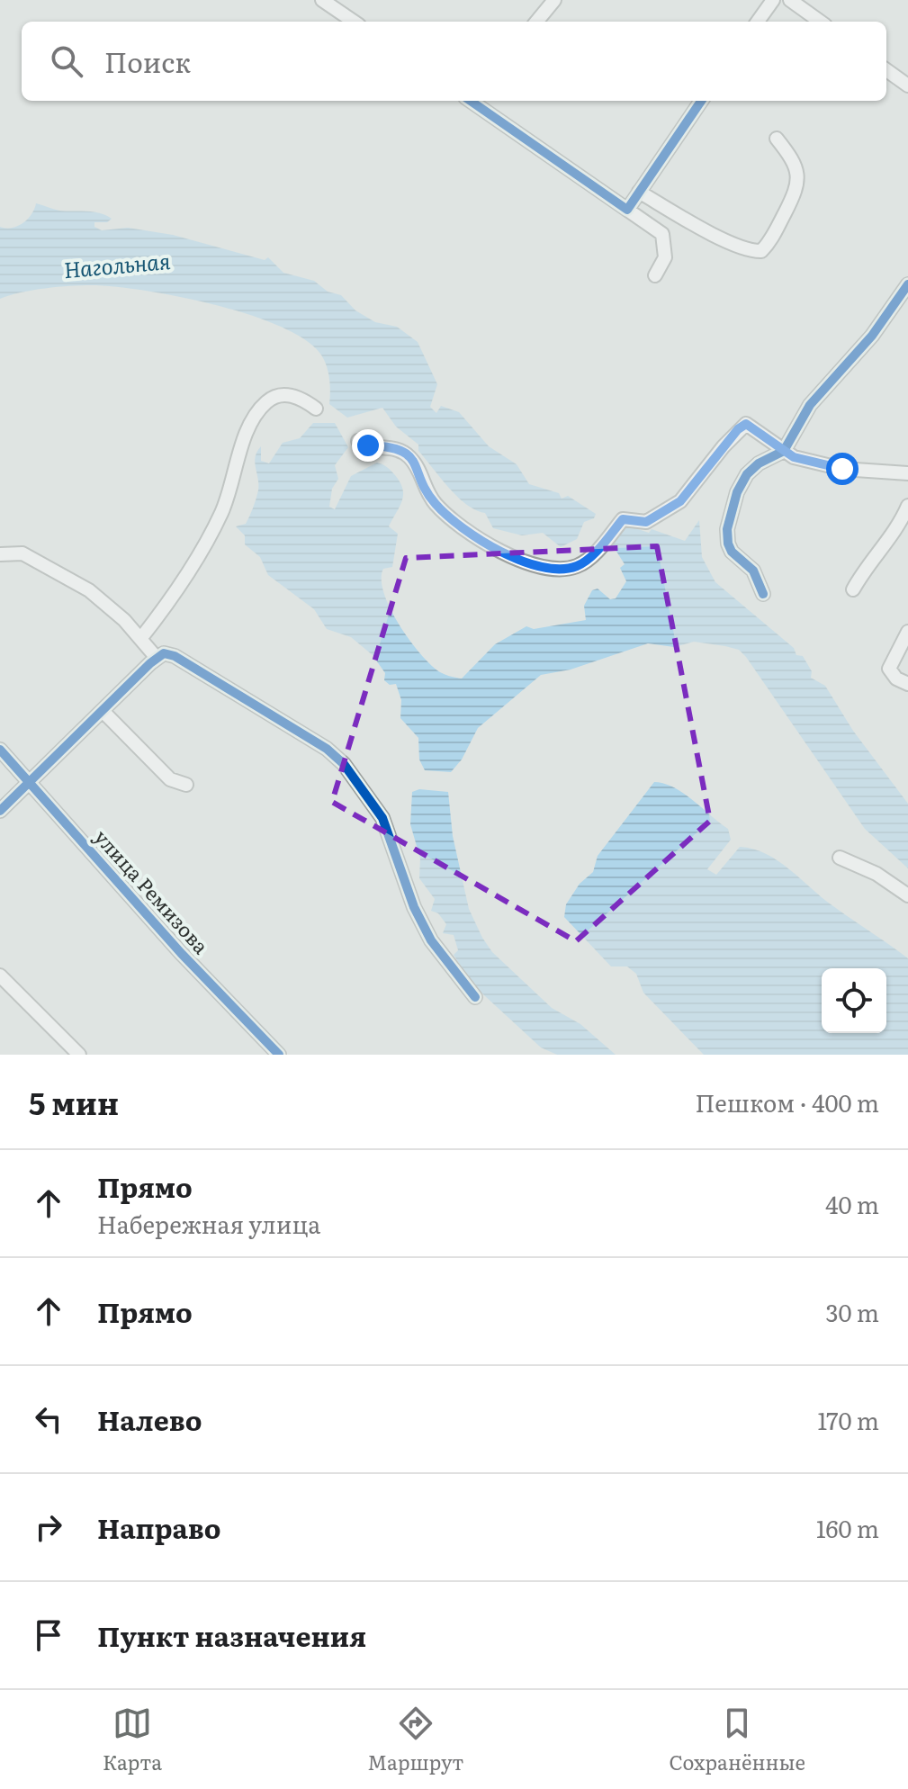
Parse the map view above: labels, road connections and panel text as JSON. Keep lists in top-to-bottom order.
{
  "streets": {
    "street": ["улица Ремизова"]
  },
  "water": ["Нагольная"],
  "page": {
    "search": "Поиск",
    "heading": ["5 мин", "Пешком · 400 m"],
    "list": [
      ["Прямо", "Набережная улица", "40 m"],
      ["Прямо", "30 m"],
      ["Налево", "170 m"],
      ["Направо", "160 m"],
      "Пункт назначения"
    ],
    "nav": ["Карта", "Маршрут", "Сохранённые"]
  }
}
